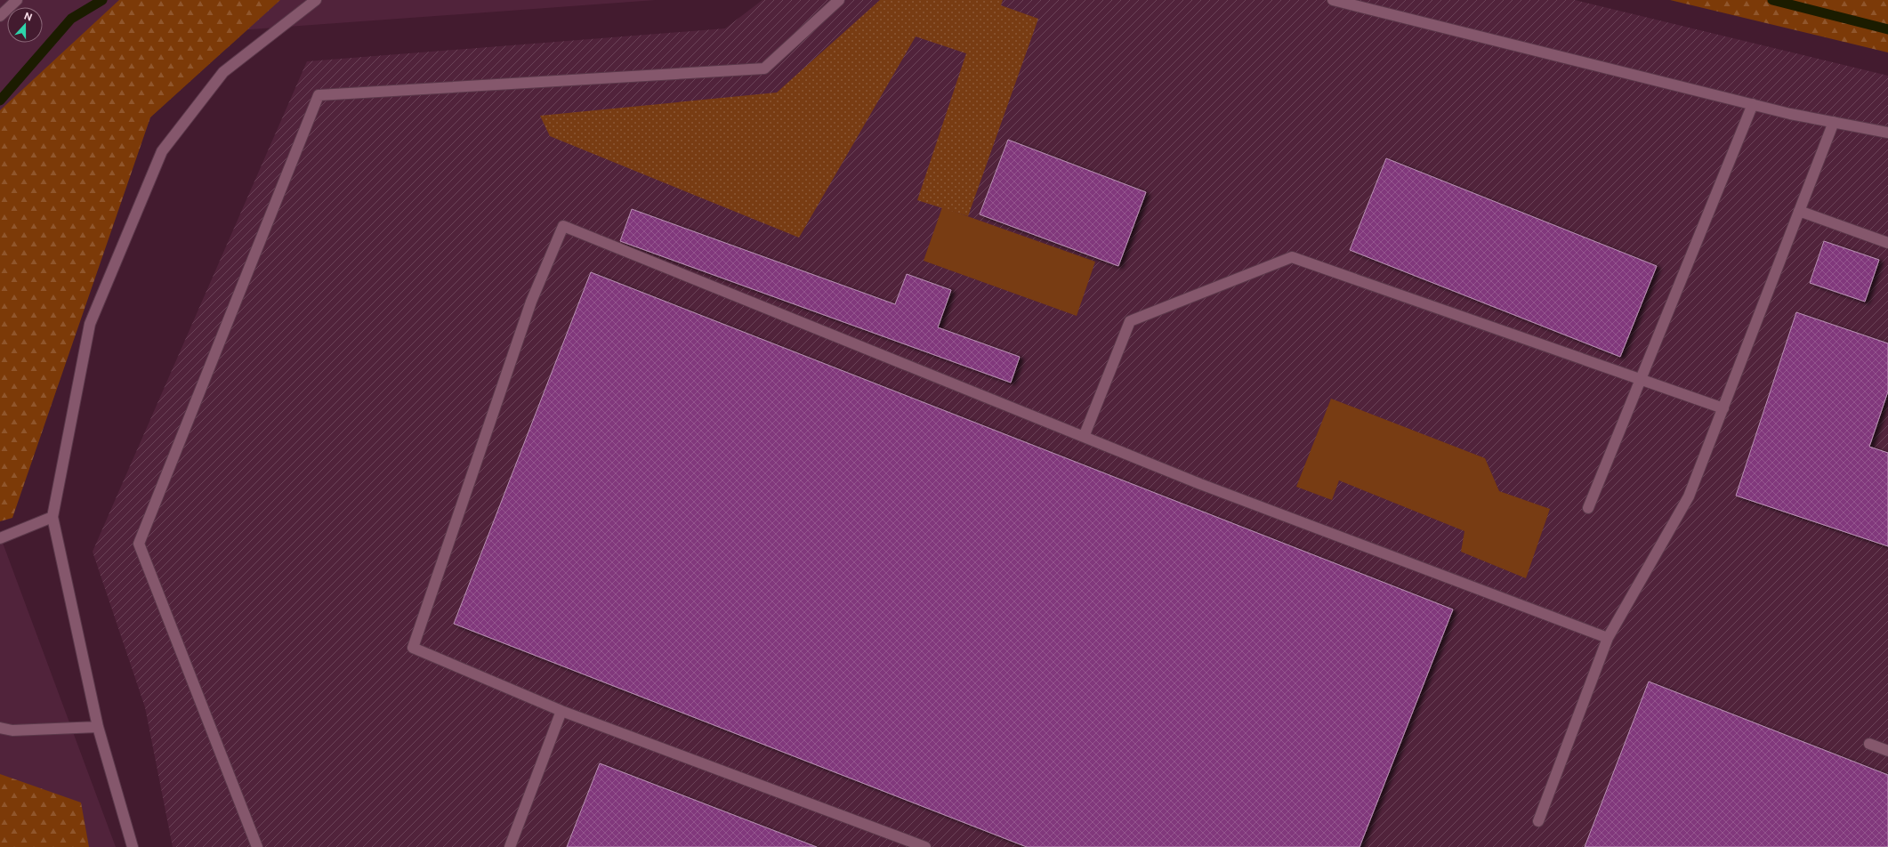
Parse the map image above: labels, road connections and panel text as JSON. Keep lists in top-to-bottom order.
{
  "north": "top"
}
